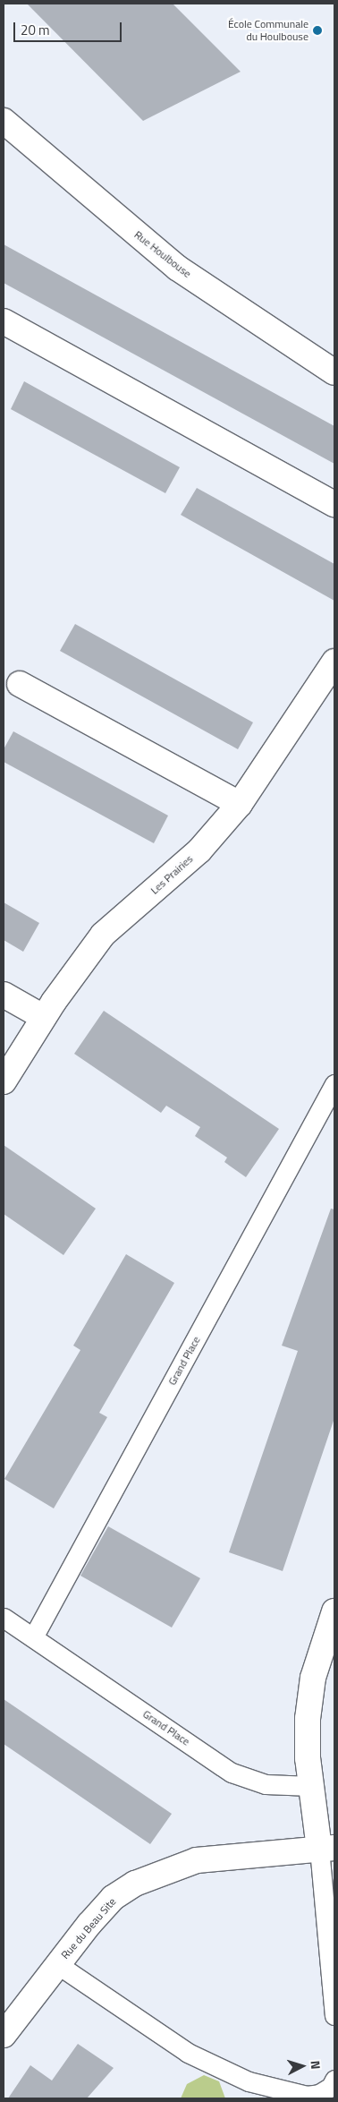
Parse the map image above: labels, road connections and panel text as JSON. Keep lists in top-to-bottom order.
{
  "streets": {
    "street": ["Rue Houlbouse", "Les Prairies", "Rue du Beau Site"],
    "lane": ["Grand Place"]
  },
  "places": ["École Communale du Houlbouse"],
  "scale_bar": "20 m",
  "north": "right"
}
